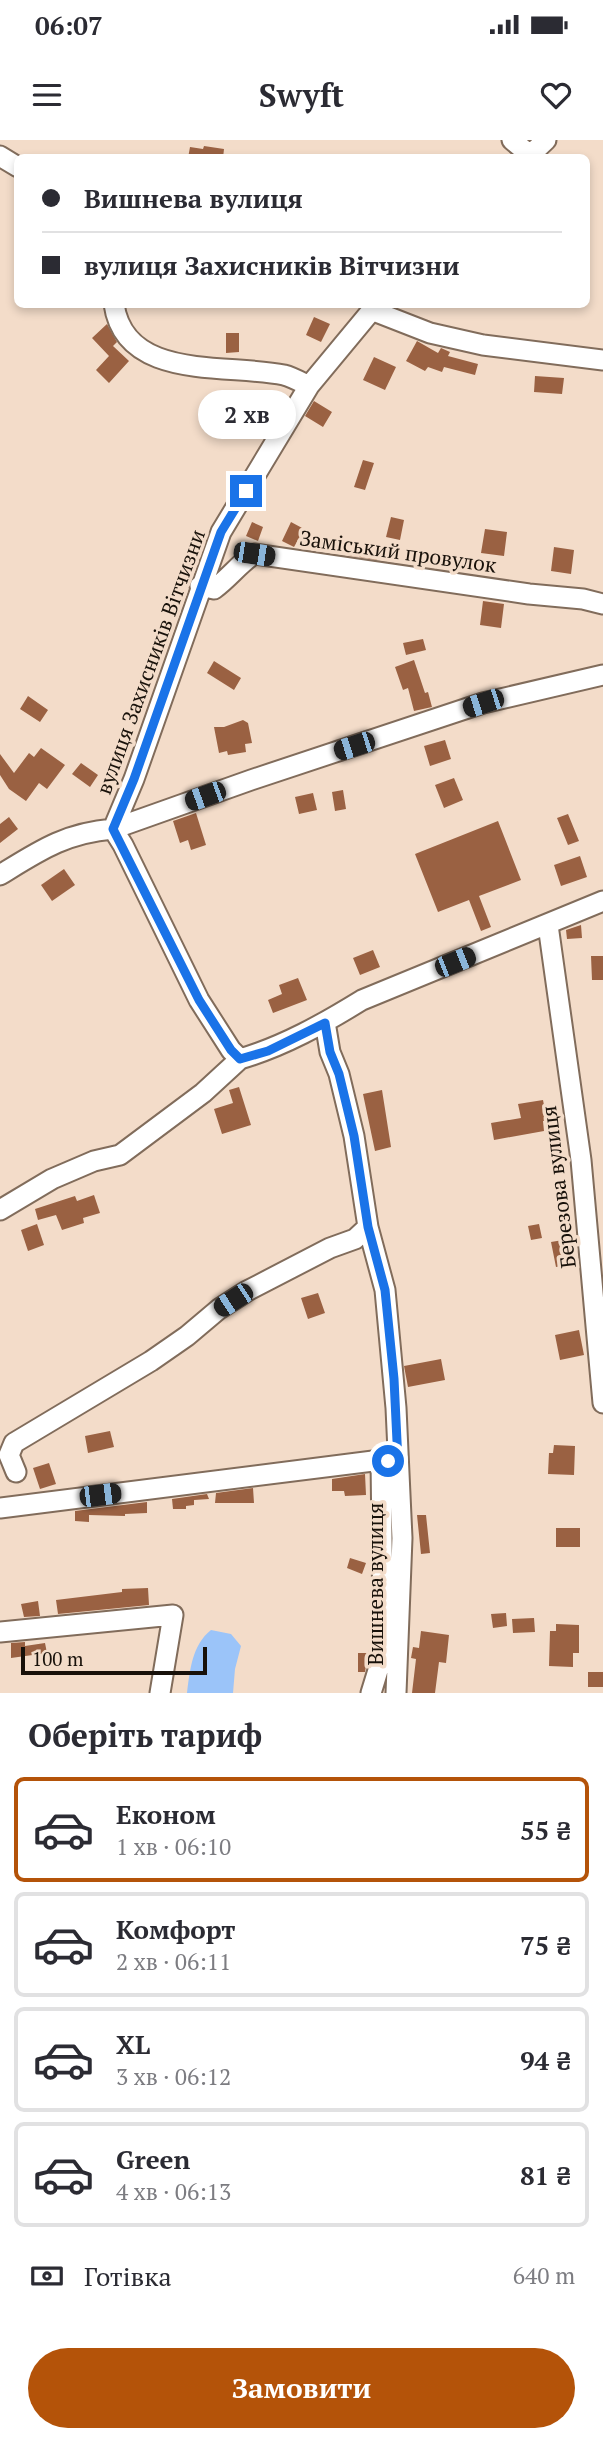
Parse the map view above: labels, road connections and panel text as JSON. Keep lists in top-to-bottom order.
{
  "streets": {
    "street": [
      "Заміський провулок",
      "вулиця Захисників Вітчизни",
      "Березова вулиця",
      "Вишнева вулиця"
    ]
  },
  "crossings": [
    ["Заміський провулок", "вулиця Захисників Вітчизни"]
  ],
  "scale_bar": "100 m",
  "page": {
    "status": "06:07",
    "header": "Swyft",
    "banner": ["Вишнева вулиця", "вулиця Захисників Вітчизни"],
    "bubble": "2 хв",
    "scale": "100 m",
    "heading": "Оберіть тариф",
    "list": [
      {
        "name": "Економ",
        "note": "1 хв · 06:10",
        "value": "55 ₴"
      },
      {
        "name": "Комфорт",
        "note": "2 хв · 06:11",
        "value": "75 ₴"
      },
      {
        "name": "XL",
        "note": "3 хв · 06:12",
        "value": "94 ₴"
      },
      {
        "name": "Green",
        "note": "4 хв · 06:13",
        "value": "81 ₴"
      }
    ],
    "pay": ["Готівка", "640 m"],
    "buttons": "Замовити"
  }
}
